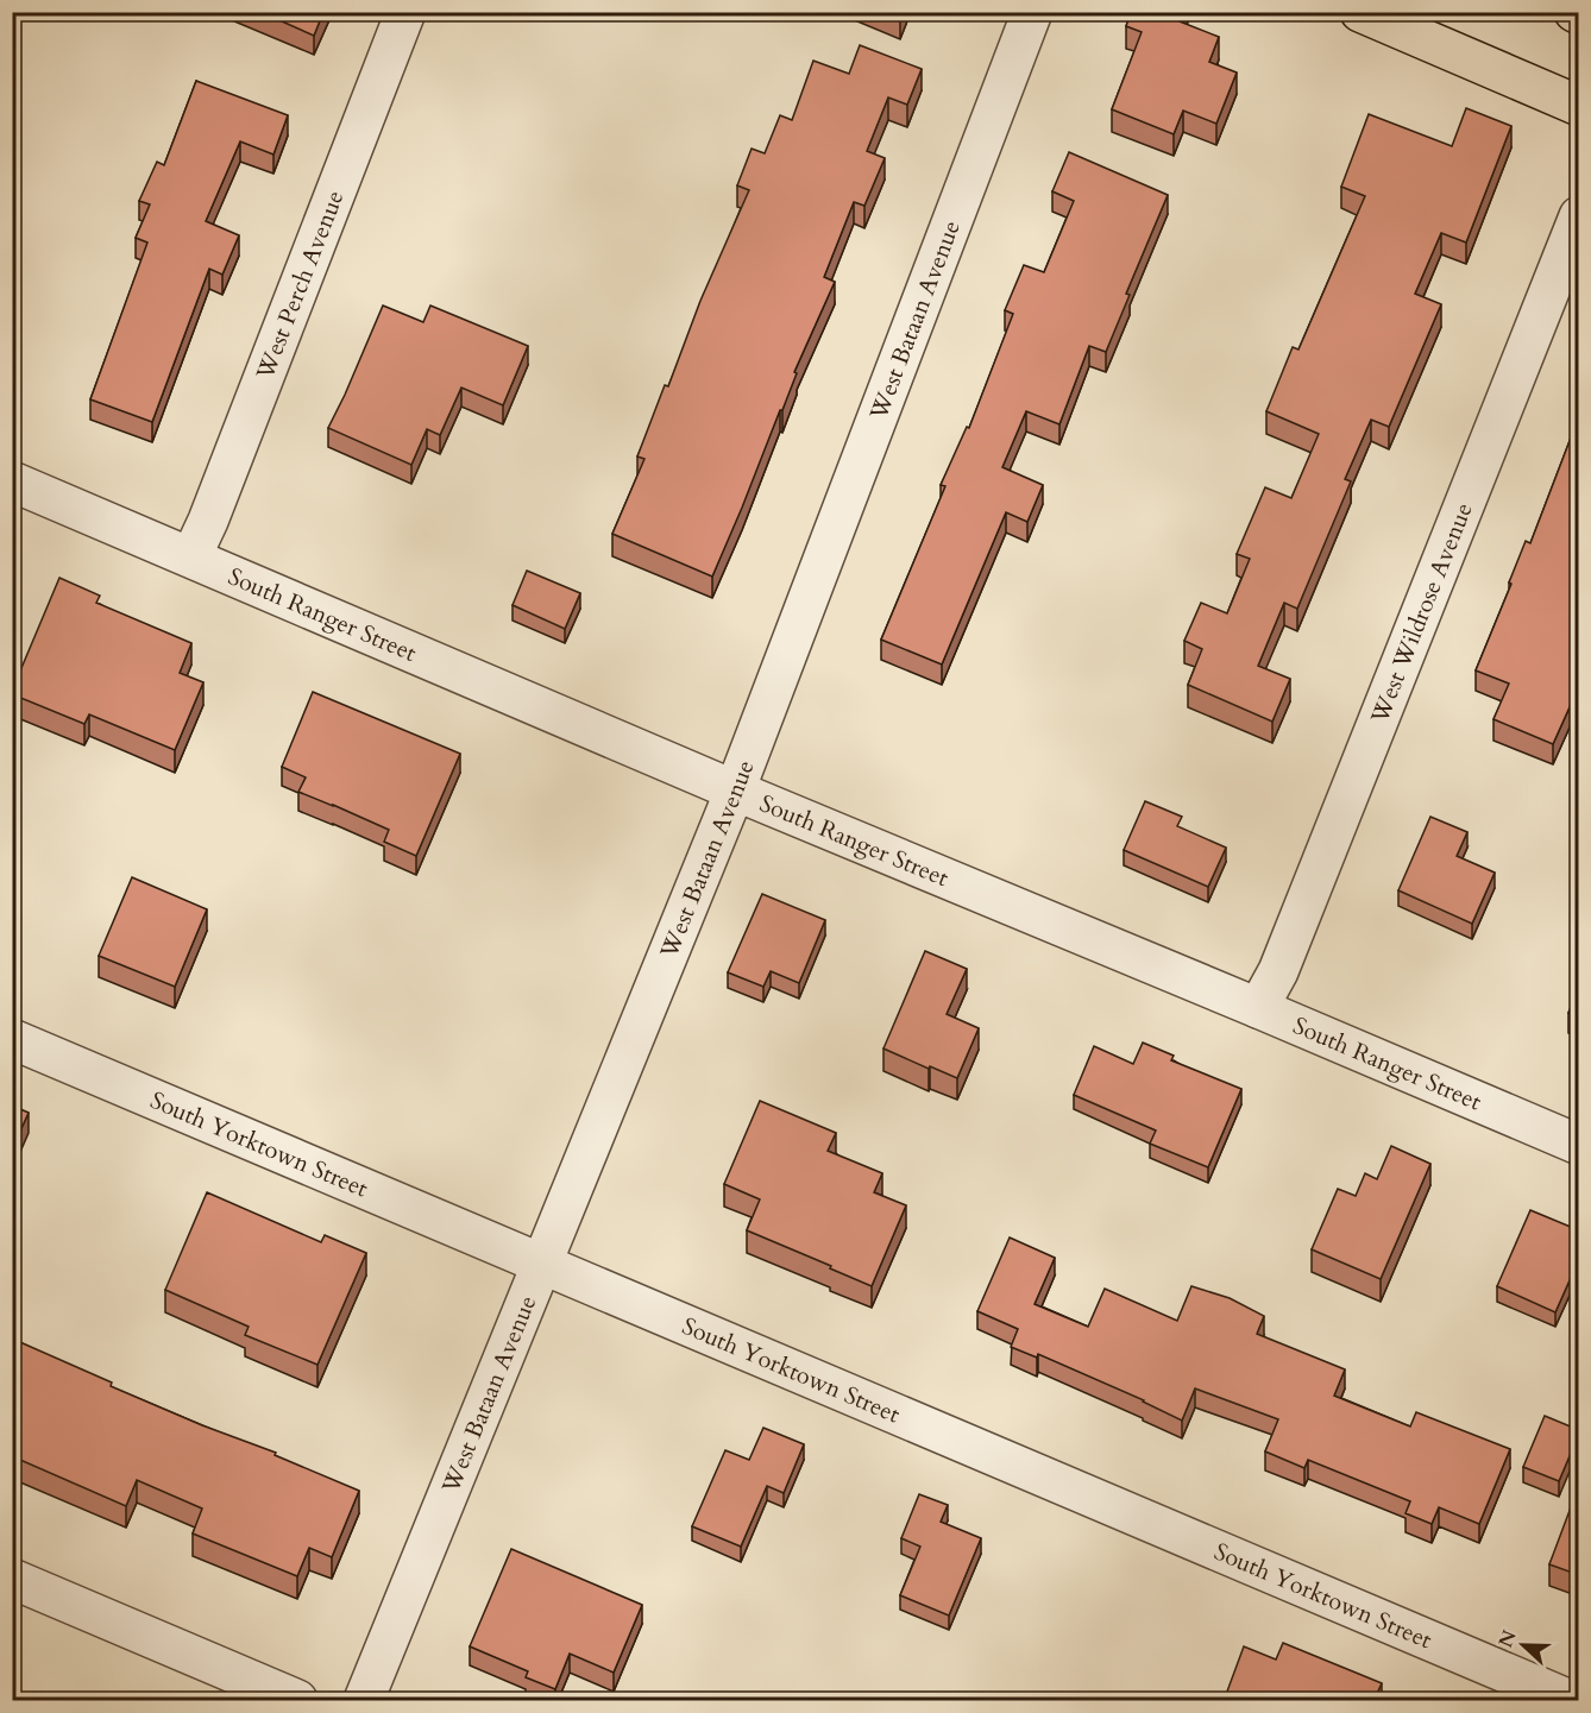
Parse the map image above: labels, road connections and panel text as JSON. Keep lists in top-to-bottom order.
{
  "streets": {
    "street": [
      "West Perch Avenue",
      "West Bataan Avenue",
      "South Ranger Street",
      "West Wildrose Avenue",
      "South Yorktown Street"
    ]
  },
  "crossings": [
    ["West Perch Avenue", "South Ranger Street"],
    ["West Bataan Avenue", "South Ranger Street"],
    ["West Bataan Avenue", "South Yorktown Street"],
    ["South Ranger Street", "West Wildrose Avenue"]
  ],
  "north": "left"
}
